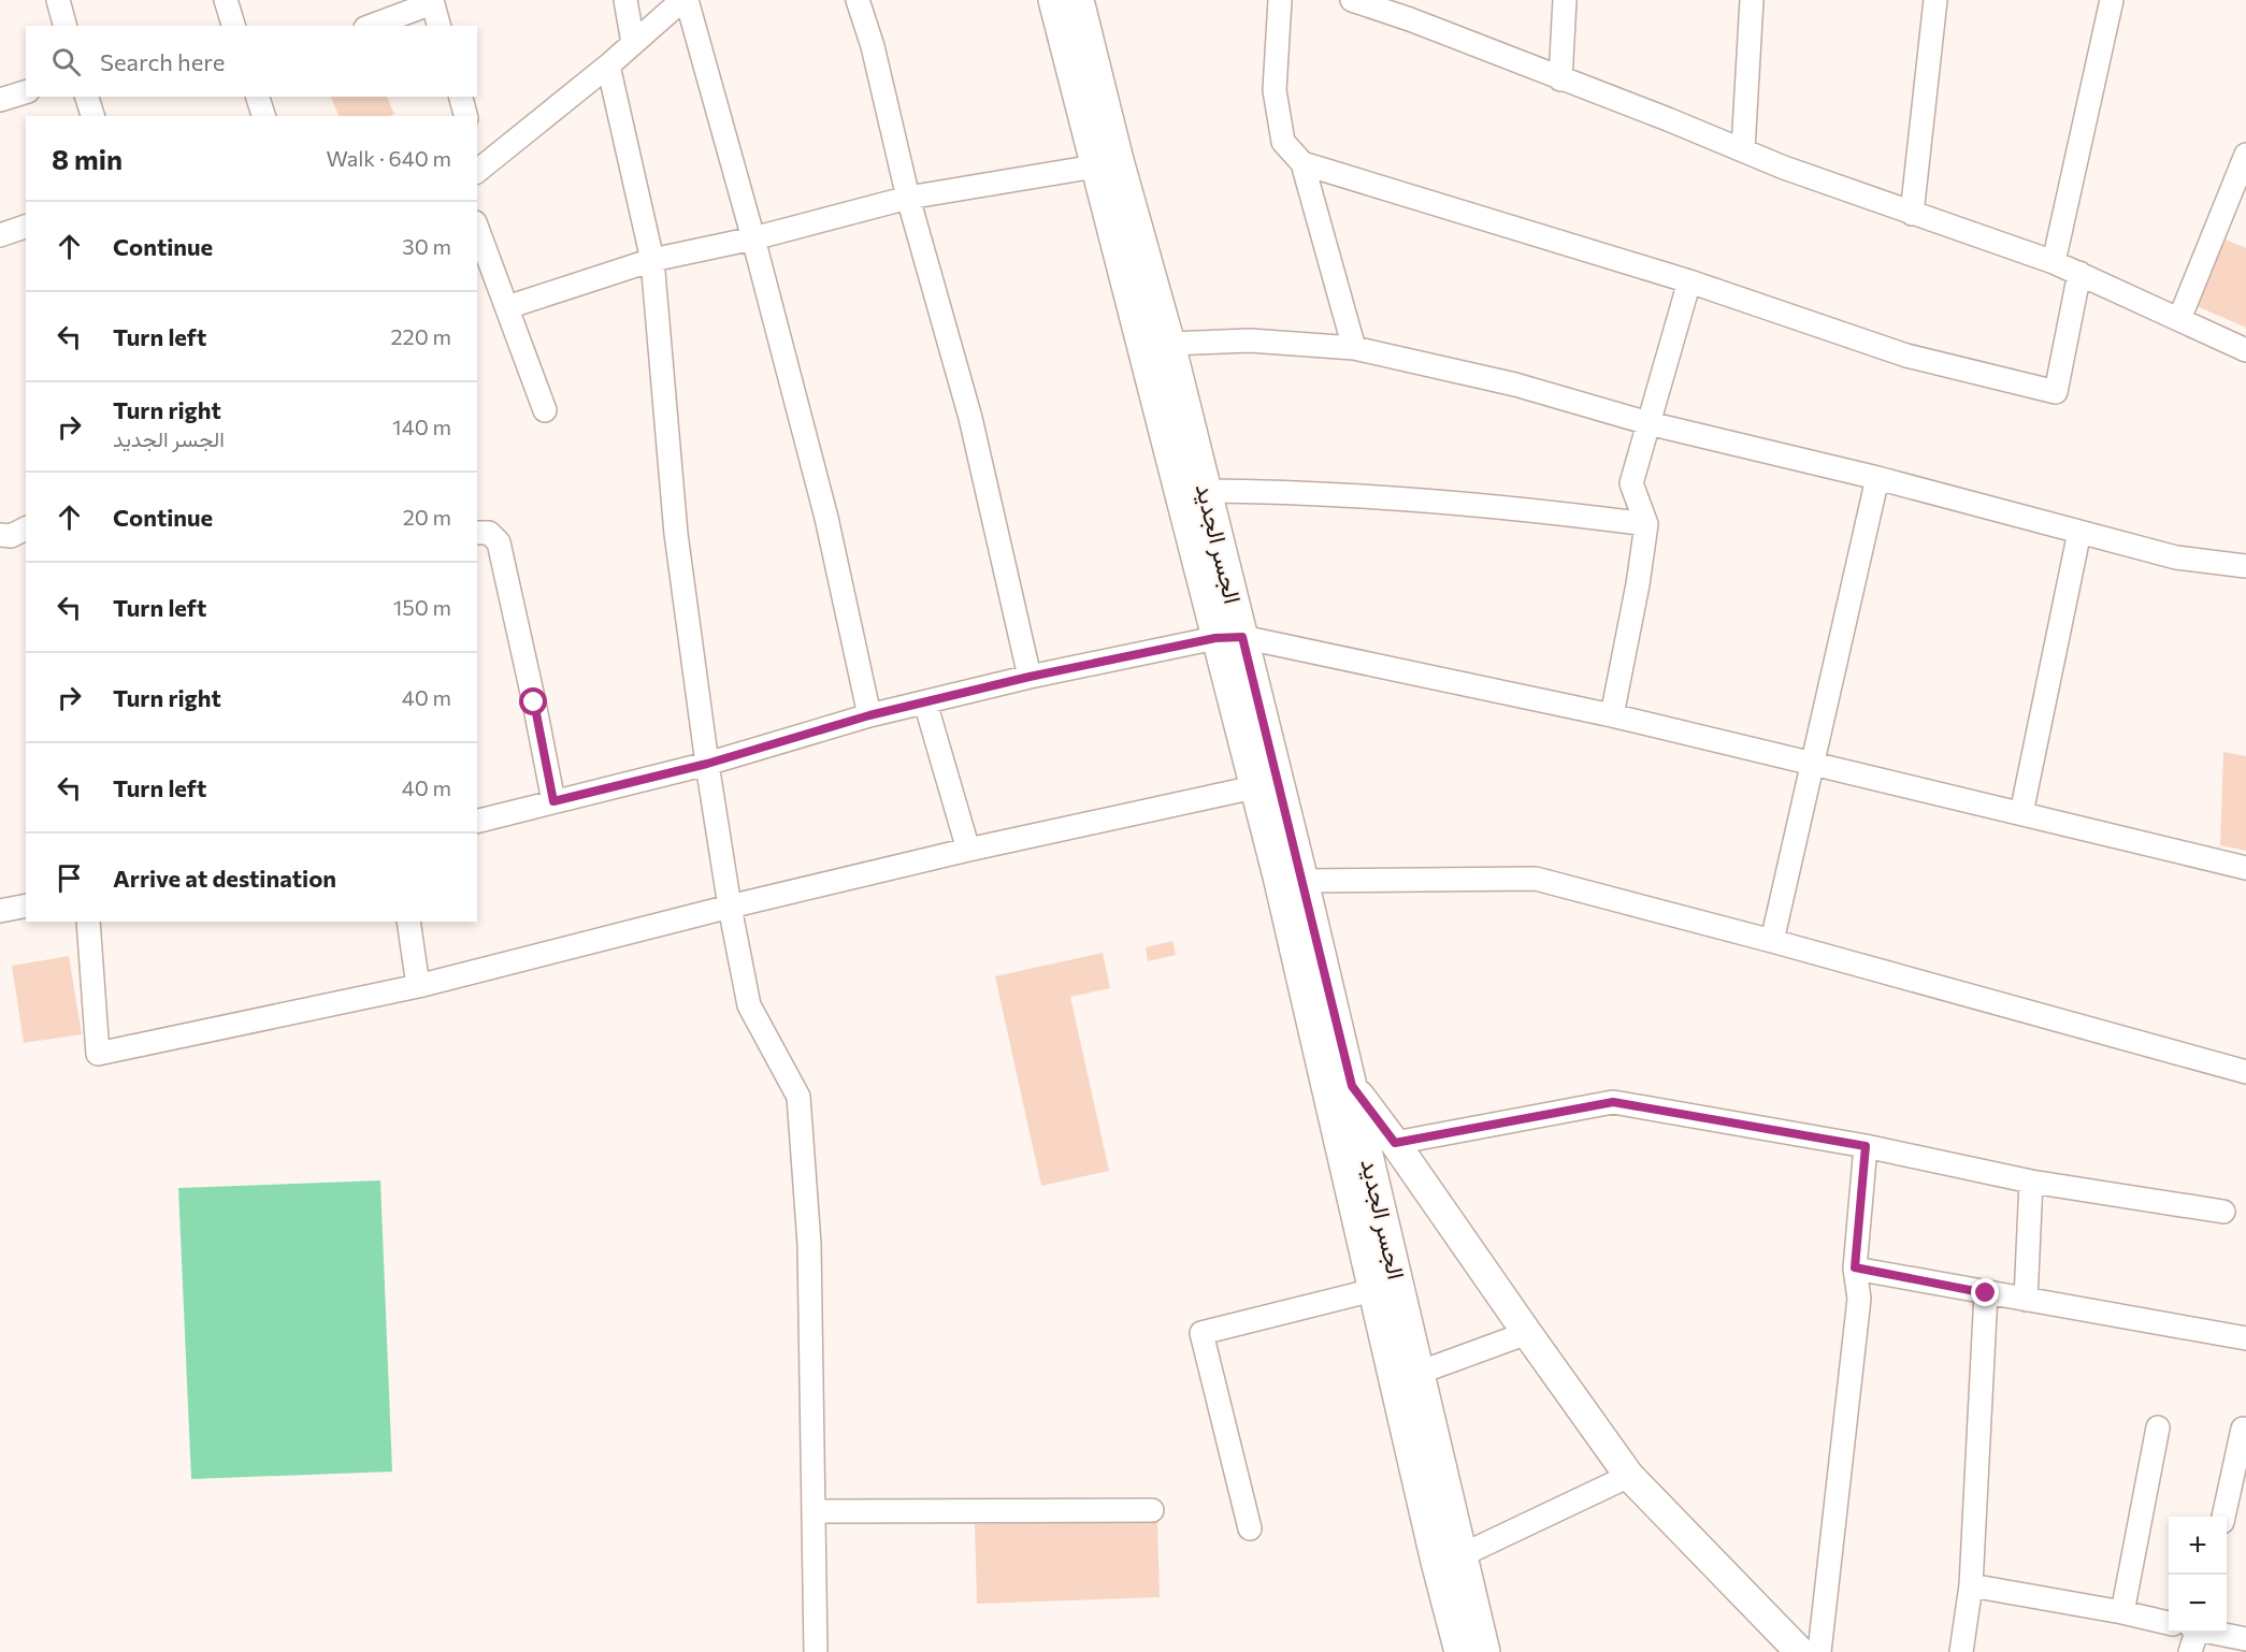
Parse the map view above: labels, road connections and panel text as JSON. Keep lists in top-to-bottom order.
{
  "streets": {
    "main road": ["الجسر الجديد"]
  },
  "page": {
    "search": "Search here",
    "heading": ["8 min", "Walk · 640 m"],
    "list": [
      ["Continue", "30 m"],
      ["Turn left", "220 m"],
      ["Turn right", "الجسر الجديد", "140 m"],
      ["Continue", "20 m"],
      ["Turn left", "150 m"],
      ["Turn right", "40 m"],
      ["Turn left", "40 m"],
      "Arrive at destination"
    ],
    "map_buttons": ["+", "−"]
  }
}
